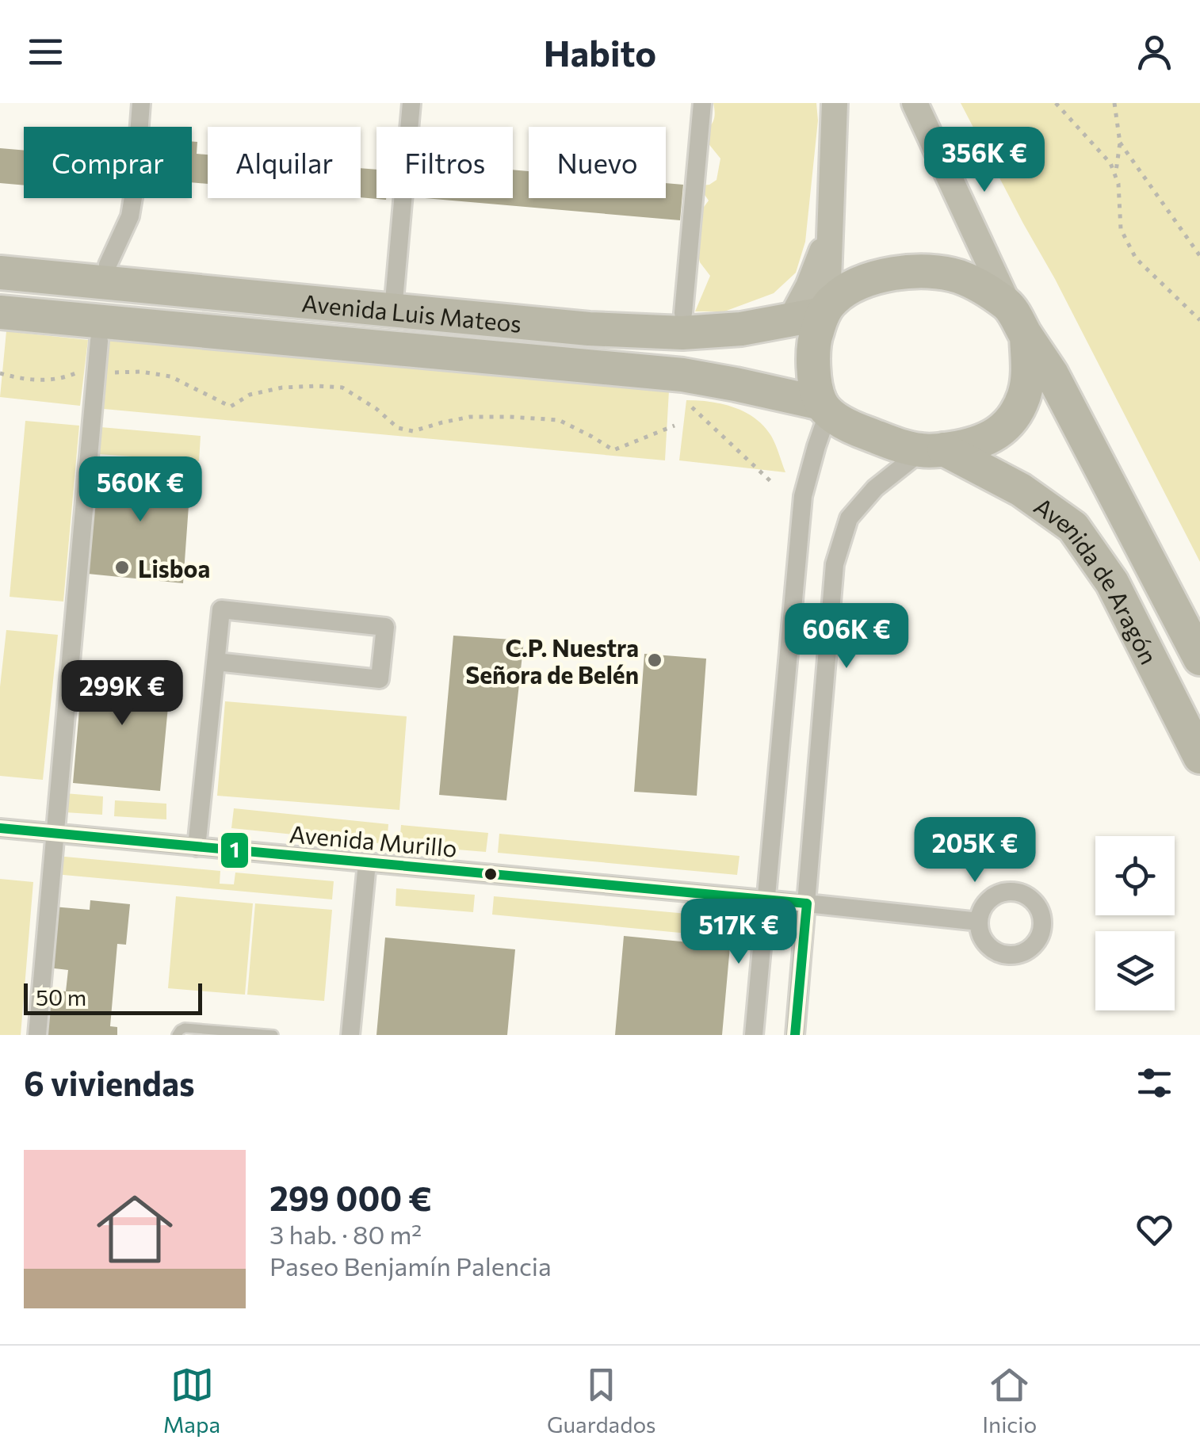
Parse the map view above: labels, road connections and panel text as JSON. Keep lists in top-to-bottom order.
{
  "streets": {
    "highway": ["Avenida Luis Mateos", "Avenida de Aragón"],
    "street": ["Avenida Murillo"]
  },
  "crossings": [
    ["Avenida Luis Mateos", "Avenida de Aragón"]
  ],
  "places": ["Lisboa", "C.P. Nuestra Señora de Belén"],
  "lines": ["transit line 1"],
  "scale_bar": "50 m",
  "page": {
    "header": "Habito",
    "price": [
      "356K €",
      "560K €",
      "606K €",
      "299K €",
      "205K €",
      "517K €"
    ],
    "chip": [
      "Comprar",
      "Alquilar",
      "Filtros",
      "Nuevo"
    ],
    "scale": "50 m",
    "heading": "6 viviendas",
    "list": [
      {
        "name": "299 000 €",
        "note": "3 hab. · 80 m² · Paseo Benjamín Palencia"
      }
    ],
    "tabs": ["Mapa", "Guardados", "Inicio"]
  }
}
